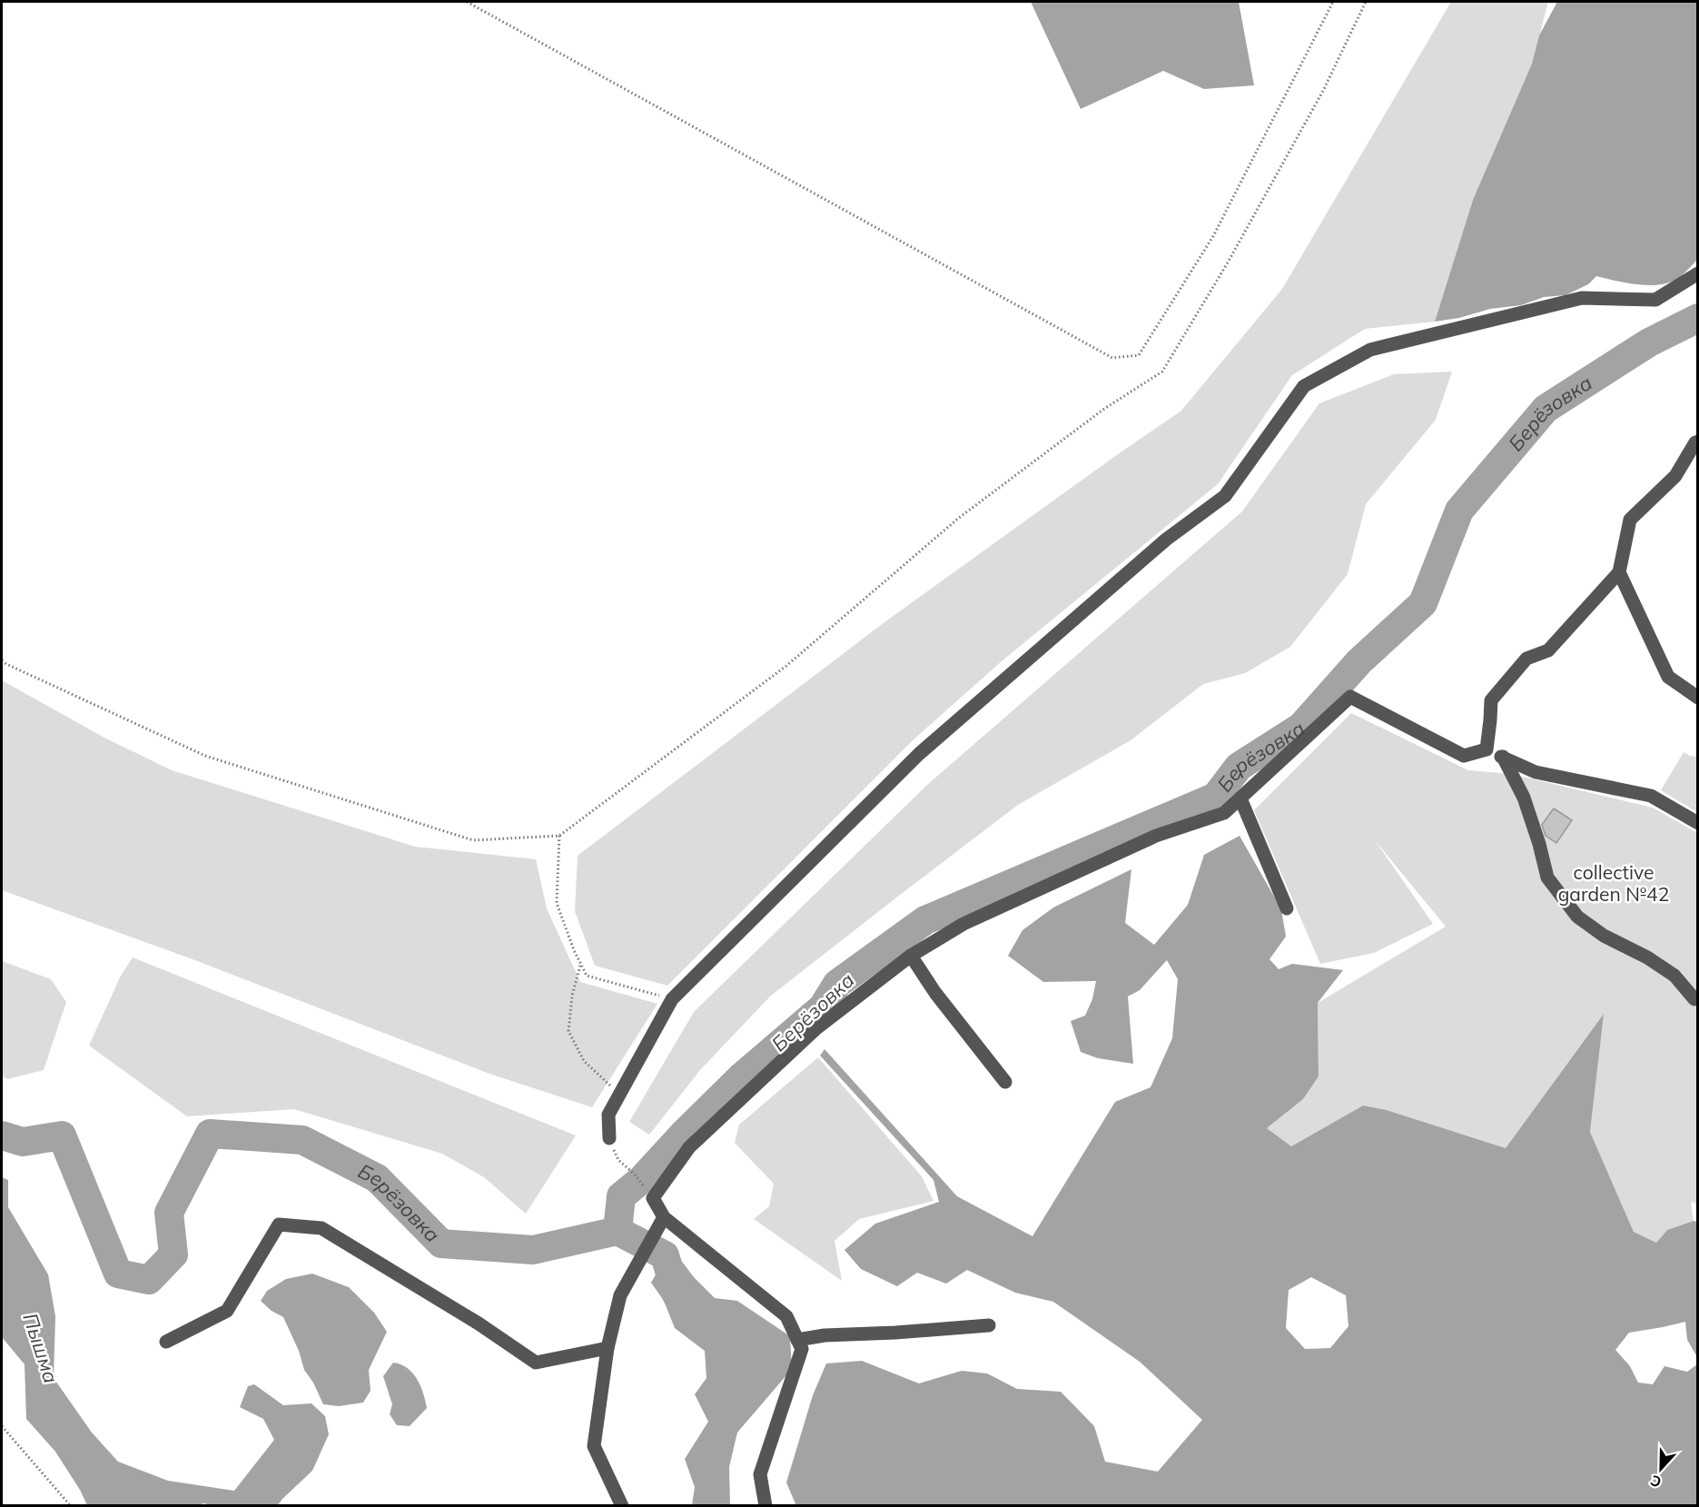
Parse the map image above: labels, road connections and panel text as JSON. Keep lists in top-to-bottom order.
{
  "water": ["Берёзовка", "Пышма"],
  "parks": ["collective garden №42"],
  "north": "bottom"
}
